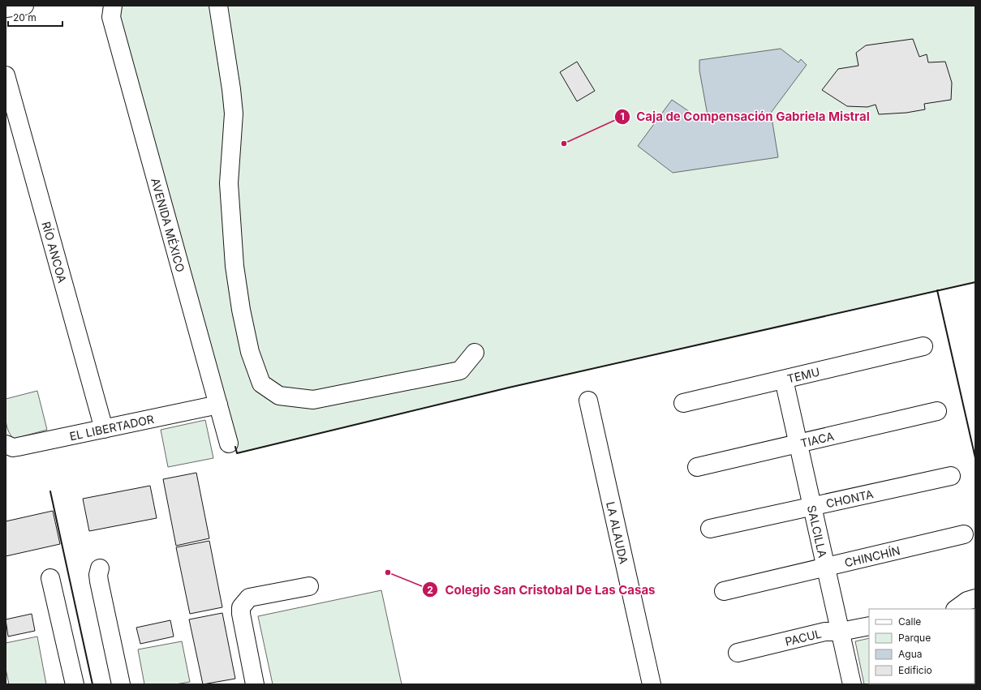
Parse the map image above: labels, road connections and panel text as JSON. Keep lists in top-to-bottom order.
{
  "streets": {
    "street": [
      "AVENIDA MÉXICO",
      "RÍO ANCOA",
      "TEMU",
      "EL LIBERTADOR",
      "TIACA",
      "CHONTA",
      "SALCILLA",
      "LA ALAUDA",
      "CHINCHÍN",
      "PACUL"
    ]
  },
  "crossings": [
    ["AVENIDA MÉXICO", "EL LIBERTADOR"],
    ["RÍO ANCOA", "EL LIBERTADOR"],
    ["TEMU", "SALCILLA"],
    ["TIACA", "SALCILLA"],
    ["CHONTA", "SALCILLA"],
    ["SALCILLA", "CHINCHÍN"],
    ["SALCILLA", "PACUL"]
  ],
  "places": ["Caja de Compensación Gabriela Mistral", "Colegio San Cristobal De Las Casas"],
  "legend": [
    "Calle",
    "Parque",
    "Agua",
    "Edificio"
  ],
  "scale_bar": "20 m"
}
